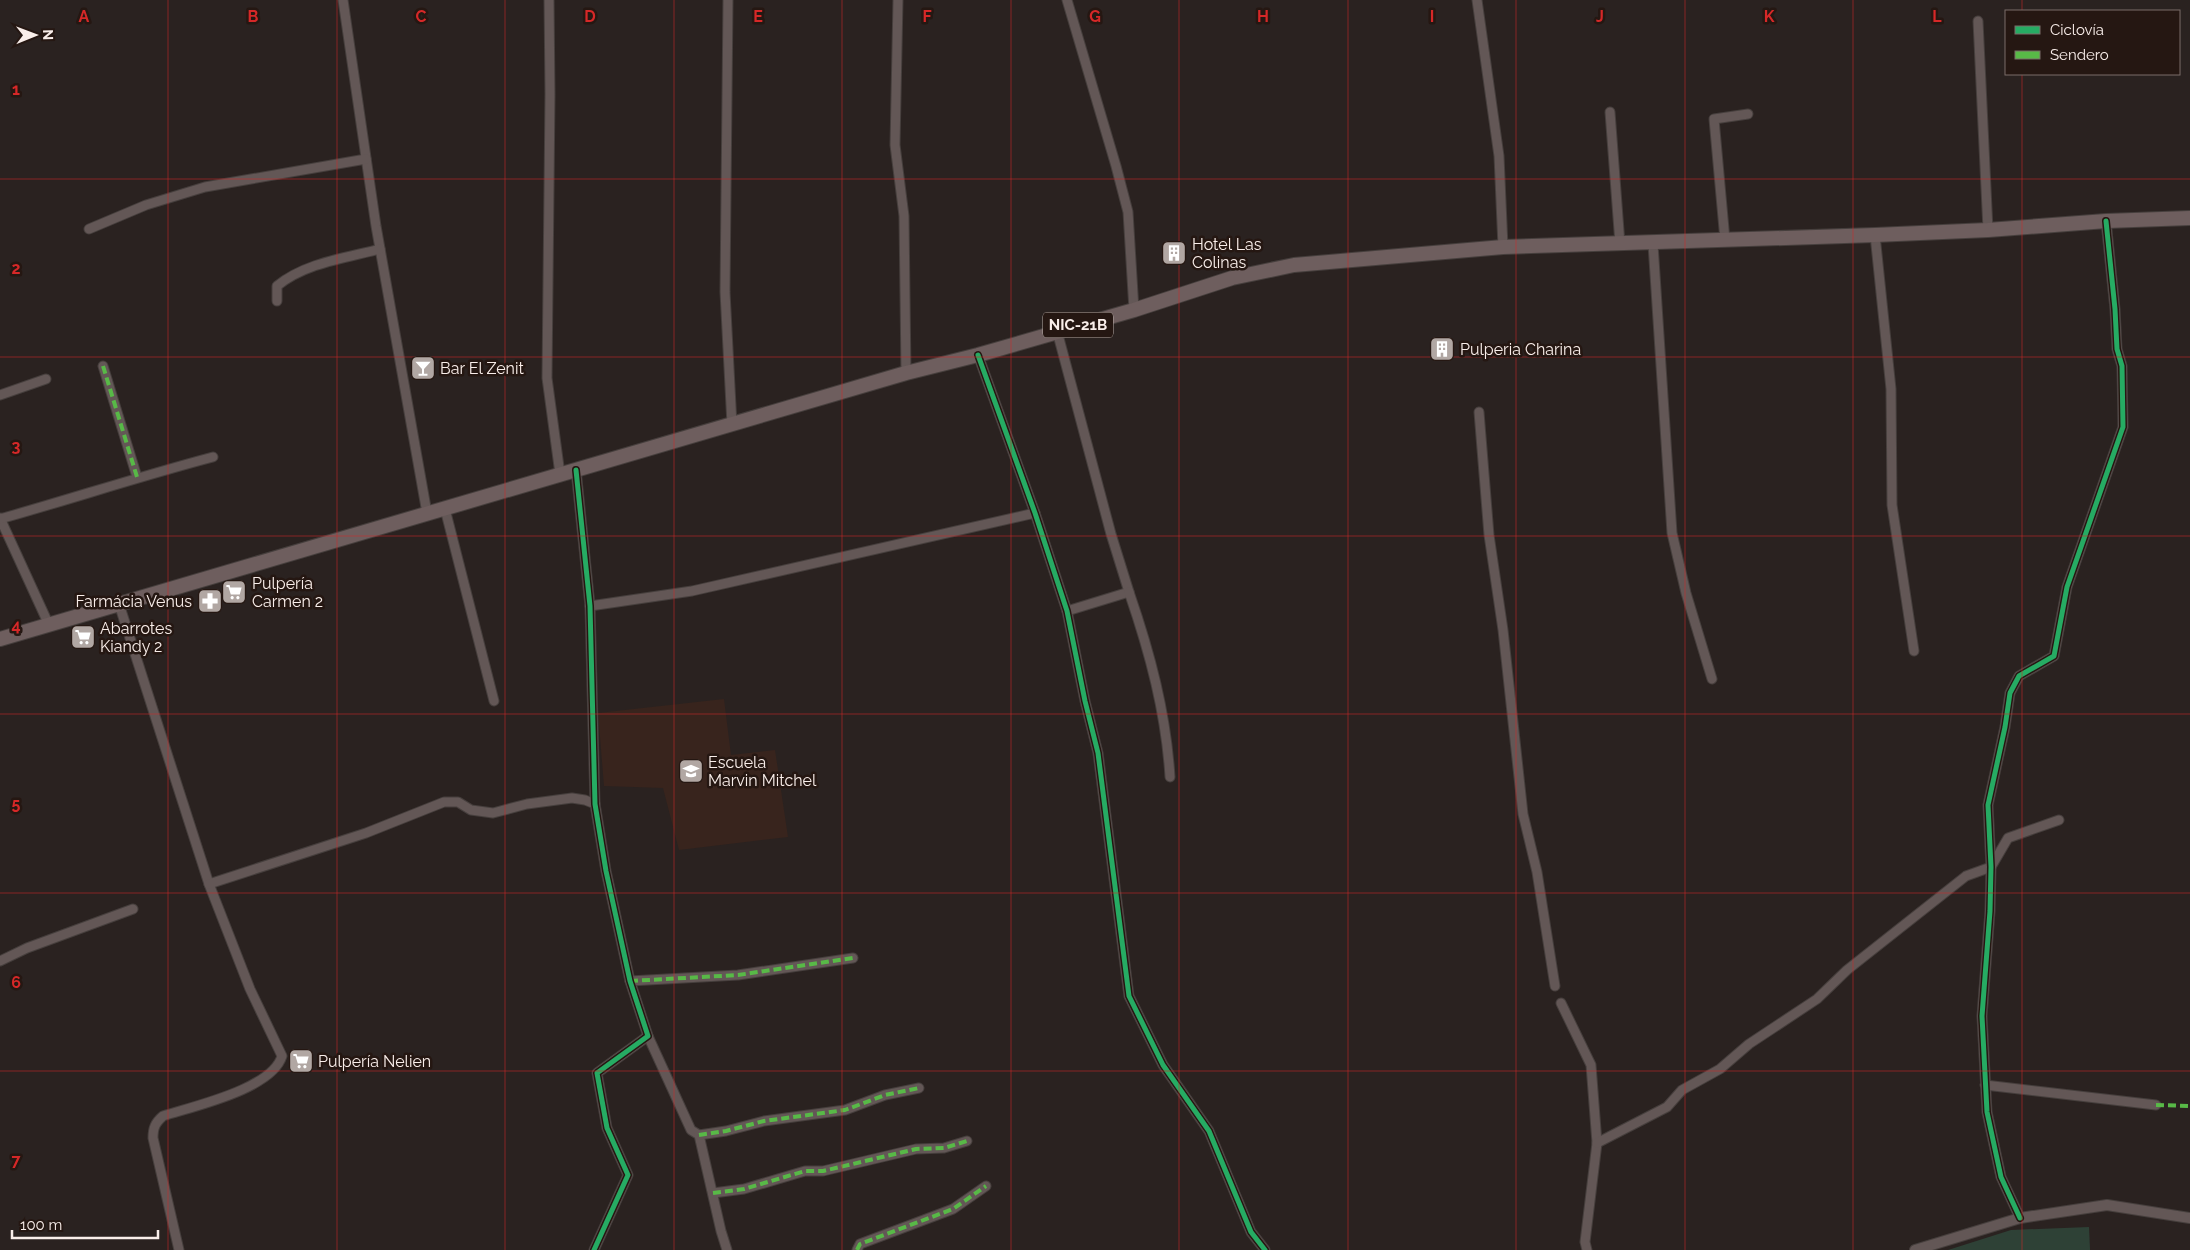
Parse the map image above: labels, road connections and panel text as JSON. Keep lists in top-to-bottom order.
{
  "streets": {
    "highway": ["NIC-21B"]
  },
  "places": {
    "building": ["Hotel Las Colinas", "Pulperia Charina"],
    "bar": ["Bar El Zenit"],
    "supermarket": ["Pulpería Carmen 2", "Abarrotes Kiandy 2", "Pulpería Nelien"],
    "pharmacy": ["Farmácia Venus"],
    "school or university": ["Escuela Marvin Mitchel"]
  },
  "legend": ["Ciclovía", "Sendero"],
  "scale_bar": "100 m",
  "north": "right",
  "grid": {
    "columns": [
      "A",
      "B",
      "C",
      "D",
      "E",
      "F",
      "G",
      "H",
      "I",
      "J",
      "K",
      "L"
    ],
    "rows": [
      "1",
      "2",
      "3",
      "4",
      "5",
      "6",
      "7"
    ]
  }
}
